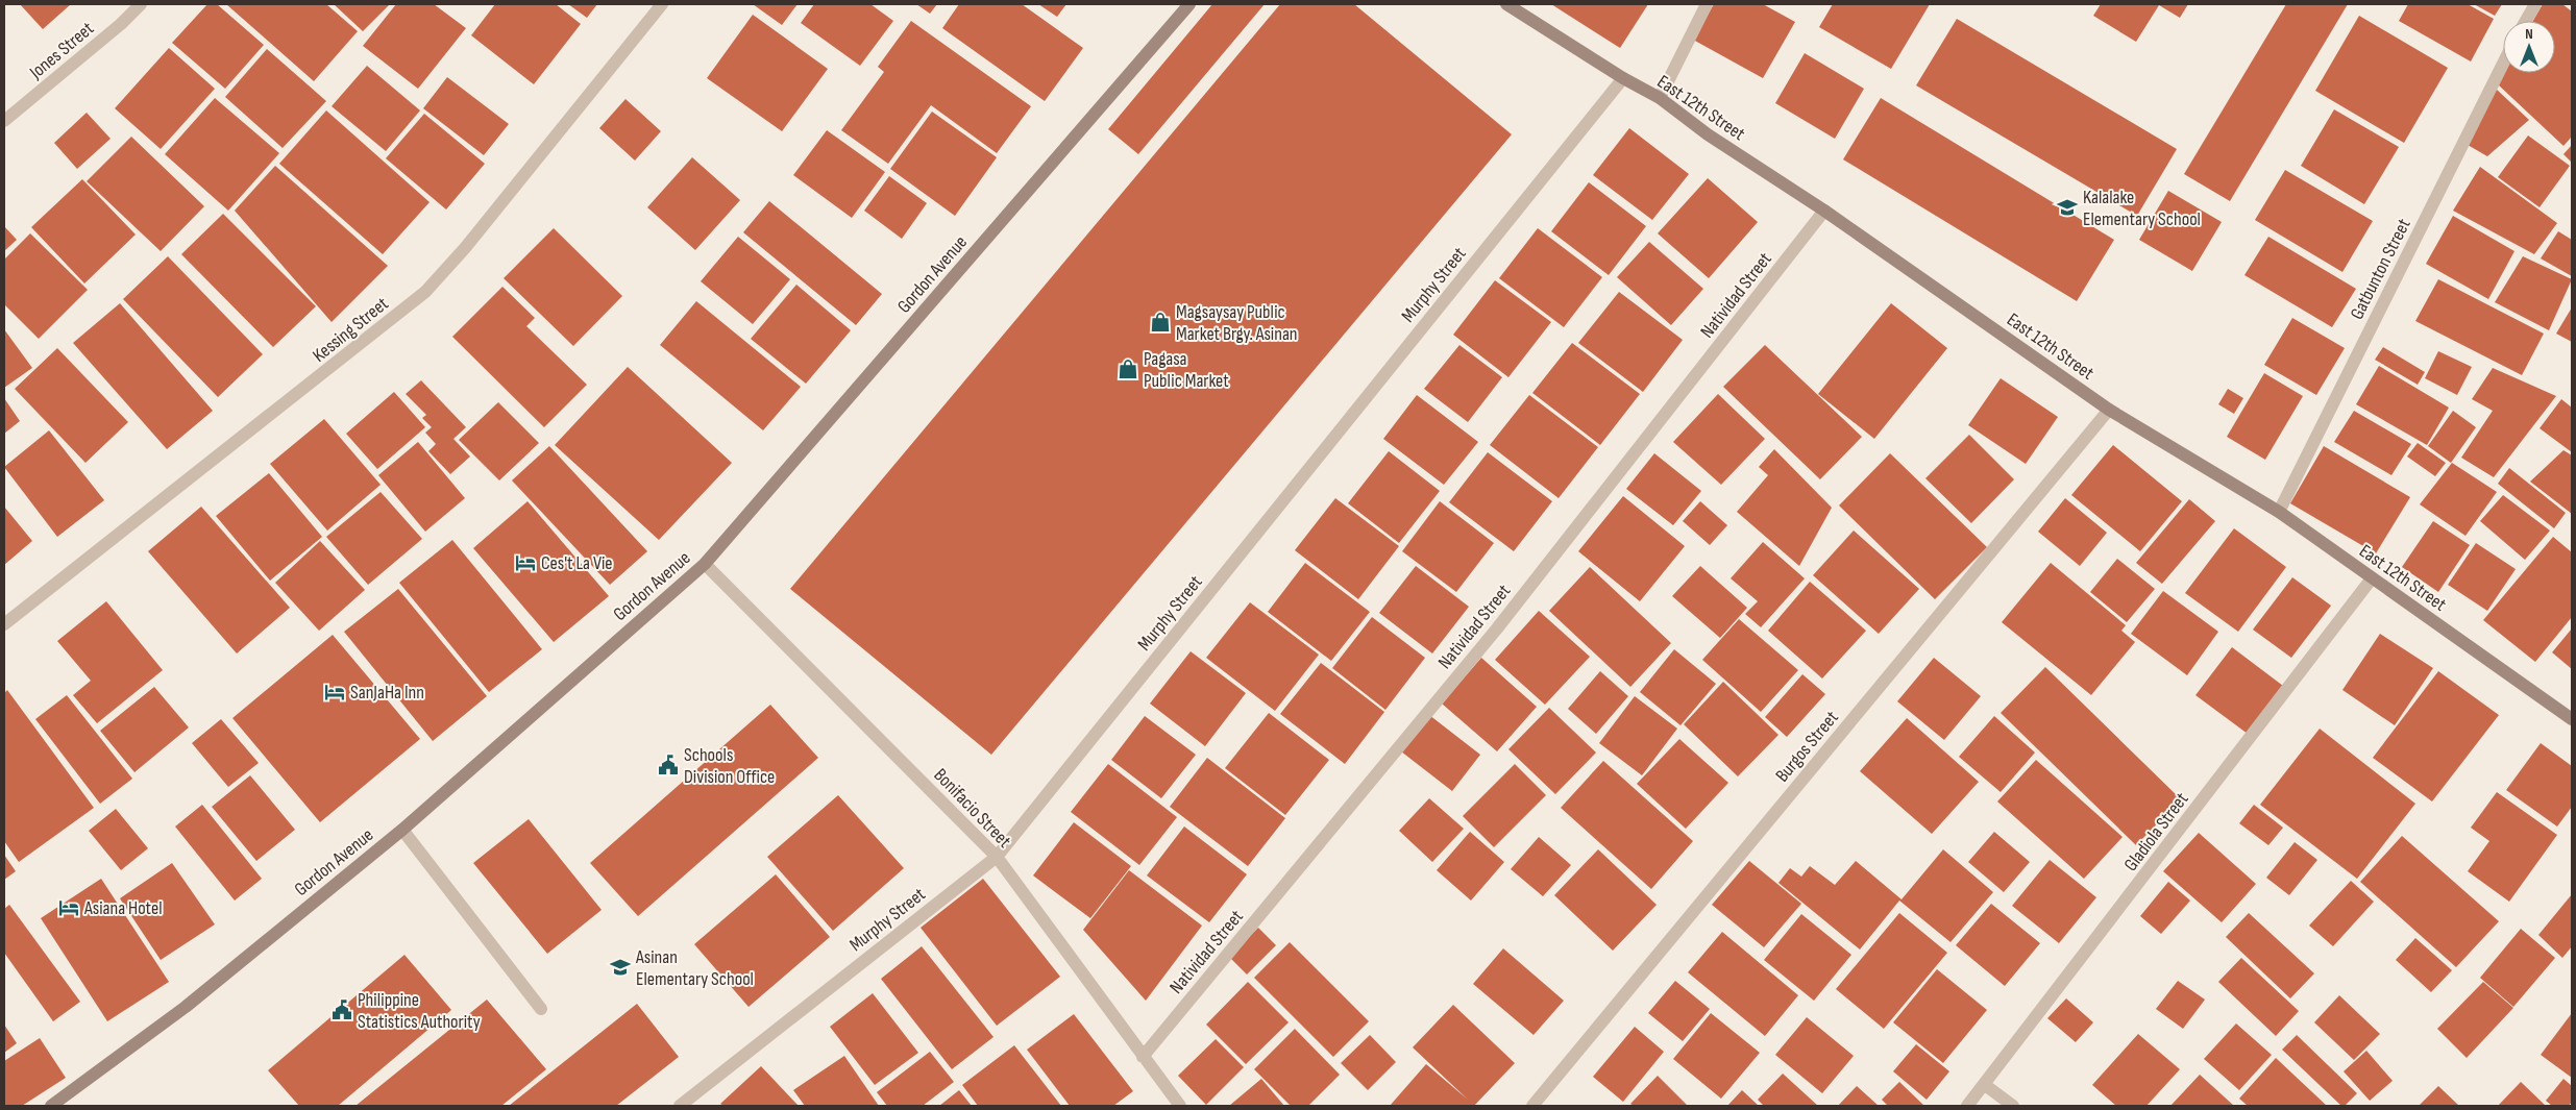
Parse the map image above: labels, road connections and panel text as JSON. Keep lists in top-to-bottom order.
{
  "streets": {
    "main road": ["East 12th Street", "Gordon Avenue"],
    "street": [
      "Jones Street",
      "Gatbunton Street",
      "Murphy Street",
      "Natividad Street",
      "Kessing Street",
      "Burgos Street",
      "Bonifacio Street",
      "Gladiola Street"
    ]
  },
  "crossings": [
    ["East 12th Street", "Gatbunton Street"],
    ["East 12th Street", "Murphy Street"],
    ["East 12th Street", "Natividad Street"],
    ["East 12th Street", "Burgos Street"],
    ["East 12th Street", "Gladiola Street"],
    ["Gordon Avenue", "Bonifacio Street"],
    ["Murphy Street", "Bonifacio Street"],
    ["Natividad Street", "Bonifacio Street"]
  ],
  "places": {
    "school or university": ["Kalalake Elementary School", "Asinan Elementary School"],
    "shop": ["Magsaysay Public Market Brgy. Asinan", "Pagasa Public Market"],
    "hotel": ["Ces't La Vie", "SanJaHa Inn", "Asiana Hotel"],
    "public building": ["Schools Division Office", "Philippine Statistics Authority"]
  },
  "north": "top"
}
